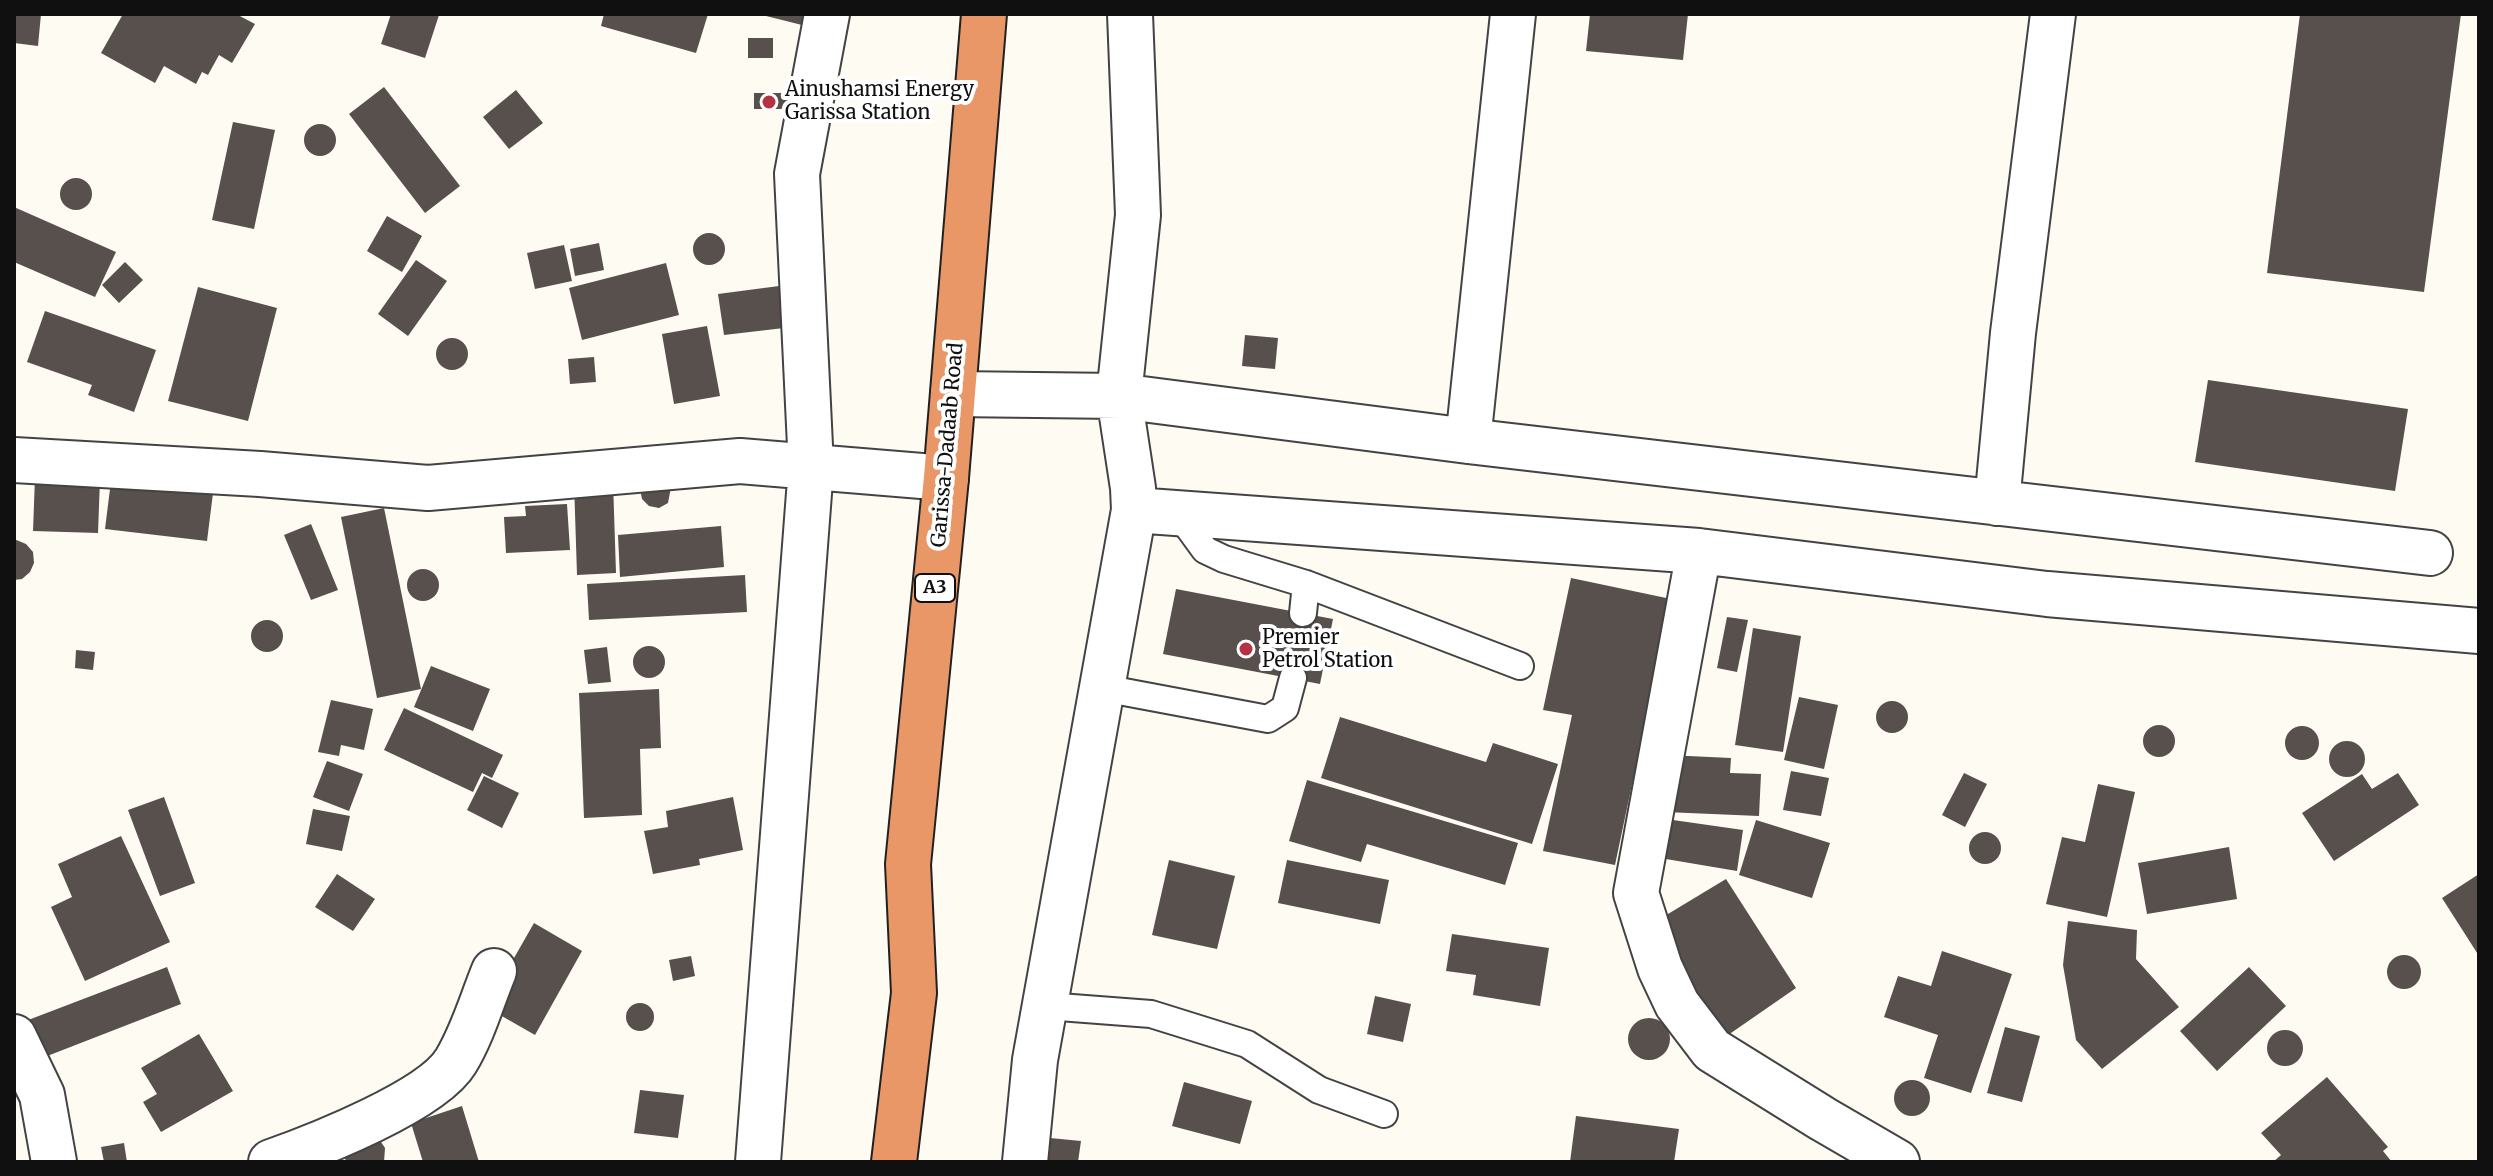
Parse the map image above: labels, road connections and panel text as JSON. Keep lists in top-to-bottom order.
{
  "streets": {
    "highway": ["Garissa-Dadaab Road", "A3"]
  },
  "places": ["Ainushamsi Energy Garissa Station", "Premier Petrol Station"]
}
